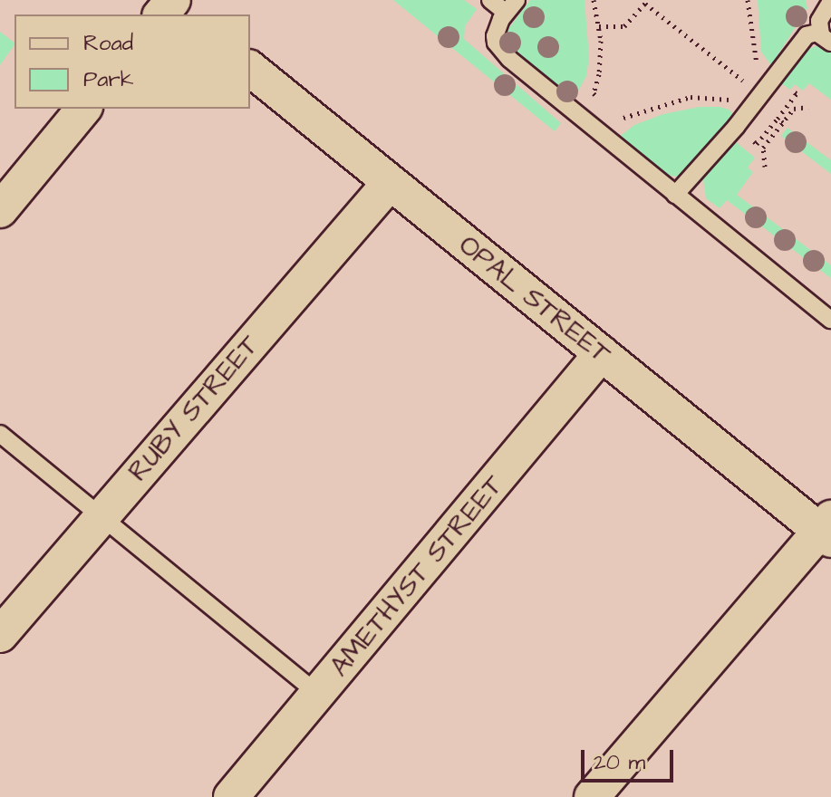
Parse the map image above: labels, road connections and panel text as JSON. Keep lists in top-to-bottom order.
{
  "streets": {
    "street": ["OPAL STREET", "RUBY STREET", "AMETHYST STREET"]
  },
  "crossings": [
    ["OPAL STREET", "RUBY STREET"],
    ["OPAL STREET", "AMETHYST STREET"]
  ],
  "legend": ["Road", "Park"],
  "scale_bar": "20 m"
}
